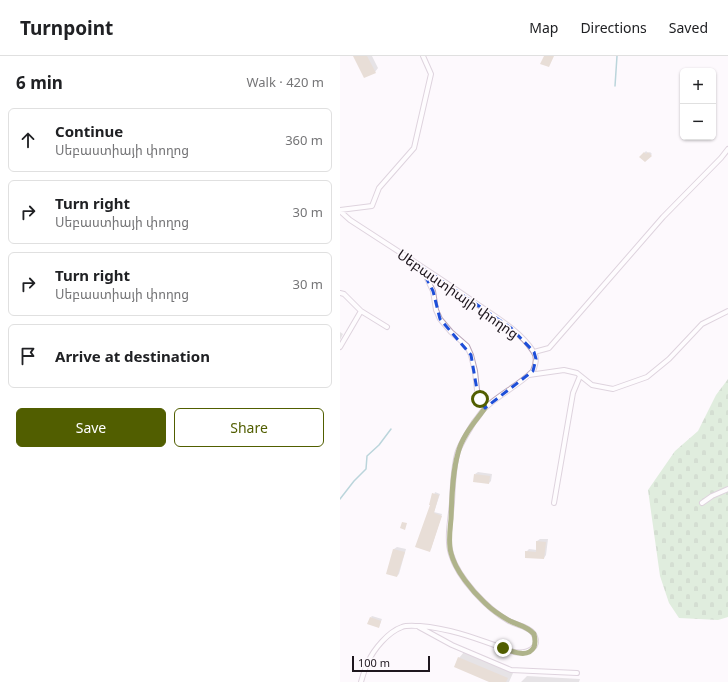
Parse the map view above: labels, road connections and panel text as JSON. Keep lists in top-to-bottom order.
{
  "streets": {
    "street": ["Սեբաստիայի փողոց"]
  },
  "scale_bar": "100 m",
  "page": {
    "header": "Turnpoint",
    "nav": ["Map", "Directions", "Saved"],
    "heading": ["6 min", "Walk · 420 m"],
    "map_buttons": ["+", "−"],
    "list": [
      ["Continue", "Սեբաստիայի փողոց", "360 m"],
      ["Turn right", "Սեբաստիայի փողոց", "30 m"],
      ["Turn right", "Սեբաստիայի փողոց", "30 m"],
      "Arrive at destination"
    ],
    "buttons": ["Save", "Share"],
    "scale": "100 m"
  }
}
